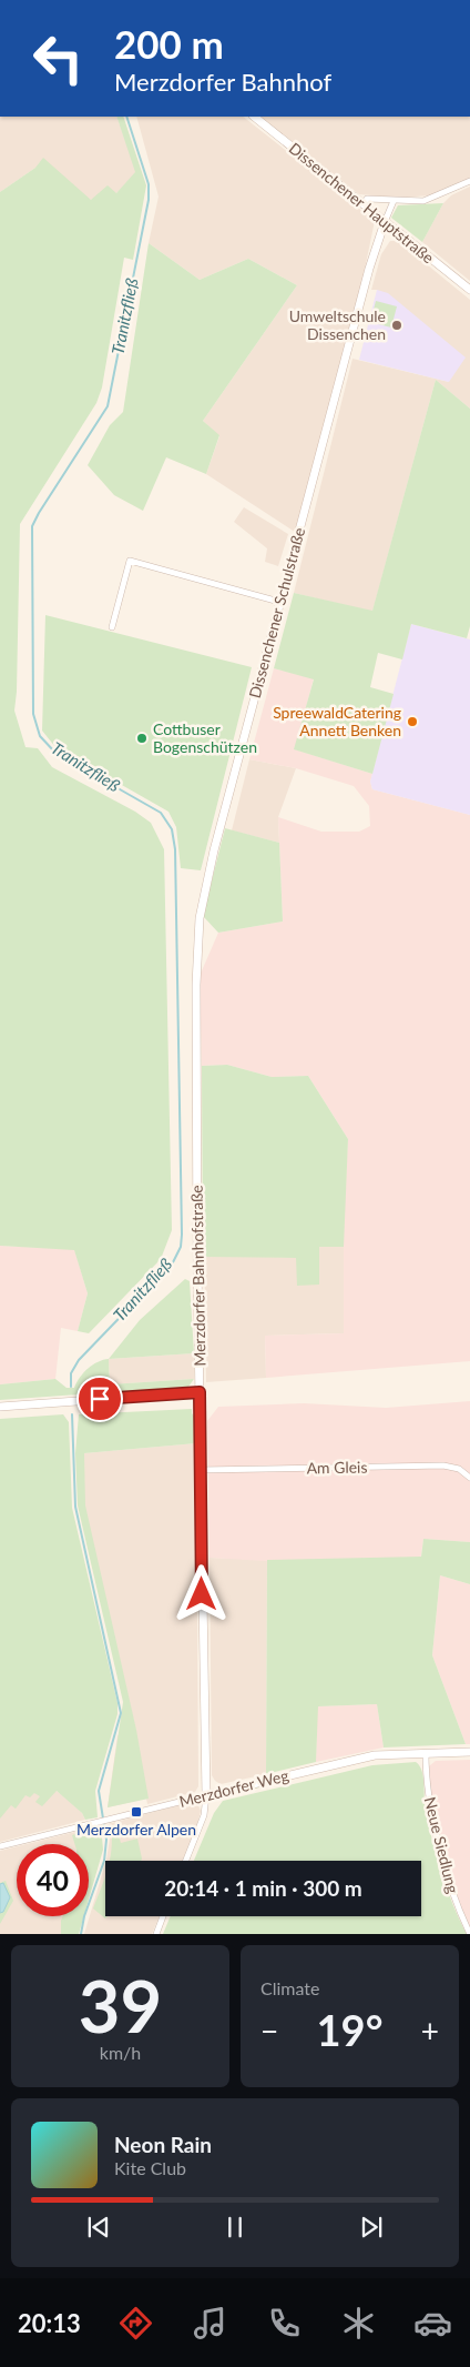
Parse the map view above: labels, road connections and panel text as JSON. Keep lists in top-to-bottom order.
{
  "streets": {
    "street": [
      "Dissenchener Hauptstraße",
      "Dissenchener Schulstraße",
      "Merzdorfer Bahnhofstraße",
      "Am Gleis",
      "Merzdorfer Weg",
      "Neue Siedlung"
    ]
  },
  "crossings": [
    ["Dissenchener Hauptstraße", "Dissenchener Schulstraße"],
    ["Dissenchener Schulstraße", "Merzdorfer Bahnhofstraße"],
    ["Merzdorfer Bahnhofstraße", "Am Gleis"],
    ["Merzdorfer Bahnhofstraße", "Merzdorfer Weg"],
    ["Merzdorfer Weg", "Neue Siedlung"]
  ],
  "water": ["Tranitzfließ"],
  "places": {
    "other": ["Umweltschule Dissenchen", "SpreewaldCatering Annett Benken", "Cottbuser Bogenschützen"],
    "transit": ["Merzdorfer Alpen"]
  },
  "page": {
    "turn": ["200 m", "Merzdorfer Bahnhof"],
    "limit": "40",
    "trip": "20:14 · 1 min · 300 m",
    "tile": [
      ["39", "km/h"],
      "Climate"
    ],
    "heat": ["−", "19°", "+"],
    "song": ["Neon Rain", "Kite Club"],
    "tabs": "20:13"
  }
}
